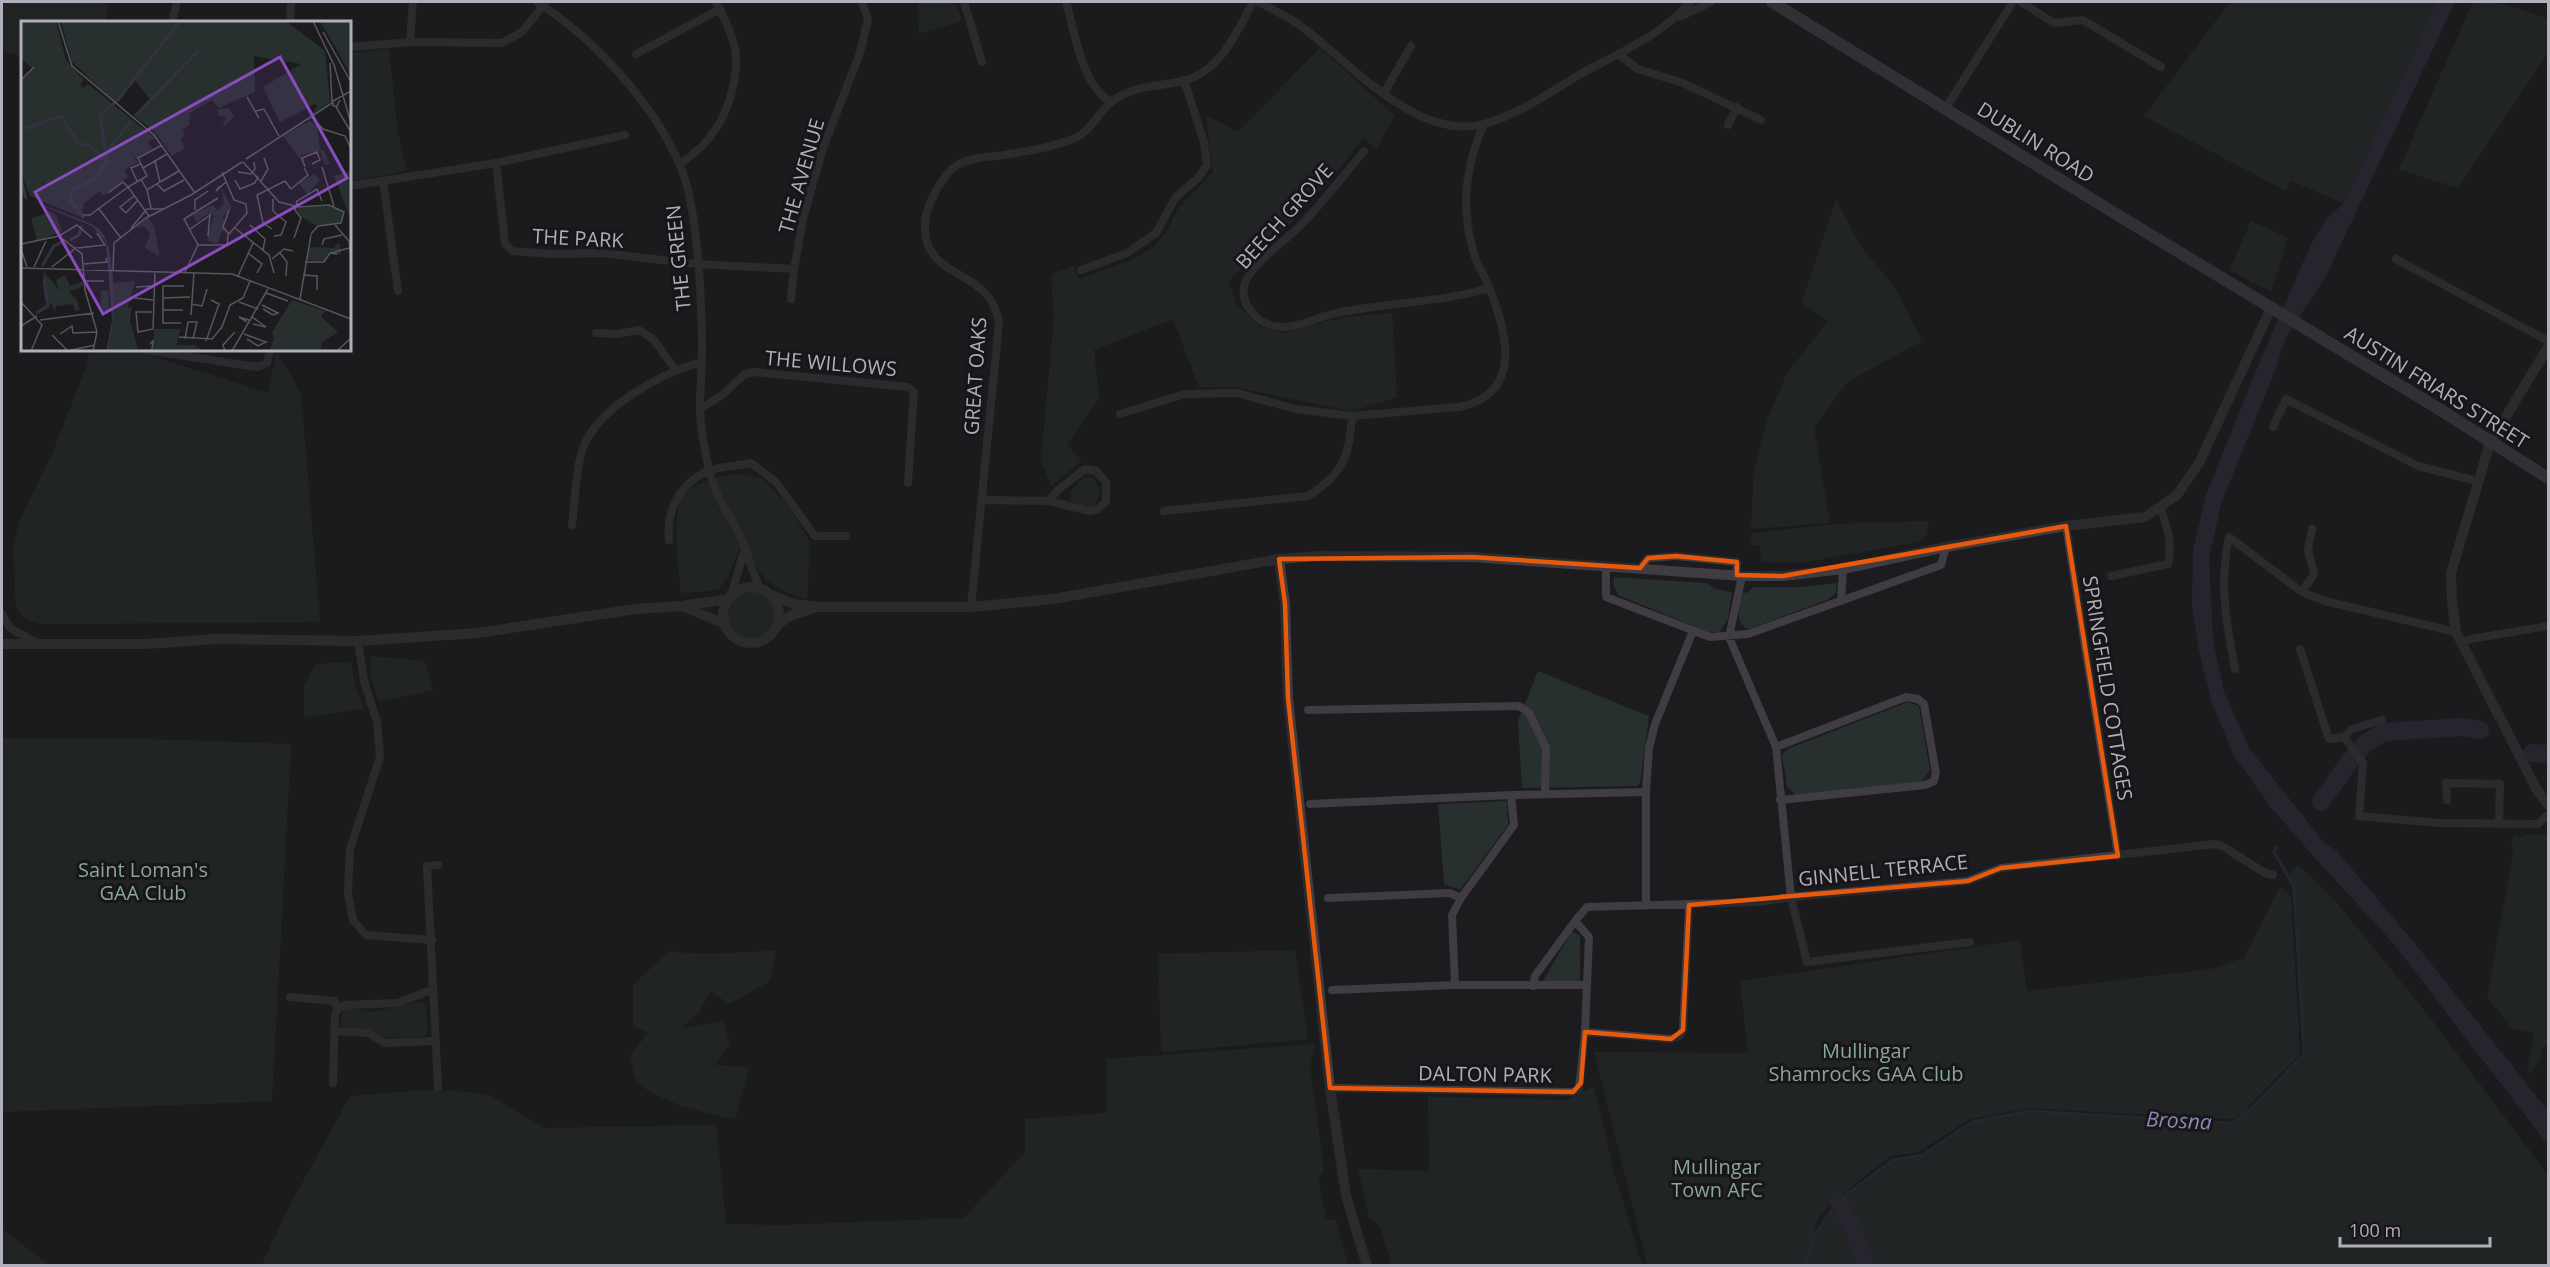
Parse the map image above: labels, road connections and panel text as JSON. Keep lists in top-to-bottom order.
{
  "streets": {
    "main road": ["DUBLIN ROAD", "AUSTIN FRIARS STREET"],
    "street": [
      "THE AVENUE",
      "BEECH GROVE",
      "THE PARK",
      "THE GREEN",
      "THE WILLOWS",
      "GREAT OAKS",
      "SPRINGFIELD COTTAGES",
      "GINNELL TERRACE",
      "DALTON PARK"
    ]
  },
  "crossings": [
    ["DUBLIN ROAD", "AUSTIN FRIARS STREET"],
    ["THE PARK", "THE GREEN"],
    ["THE GREEN", "THE WILLOWS"],
    ["SPRINGFIELD COTTAGES", "GINNELL TERRACE"]
  ],
  "water": ["Brosna"],
  "parks": ["Saint Loman's GAA Club", "Mullingar Shamrocks GAA Club", "Mullingar Town AFC"],
  "scale_bar": "100 m"
}
